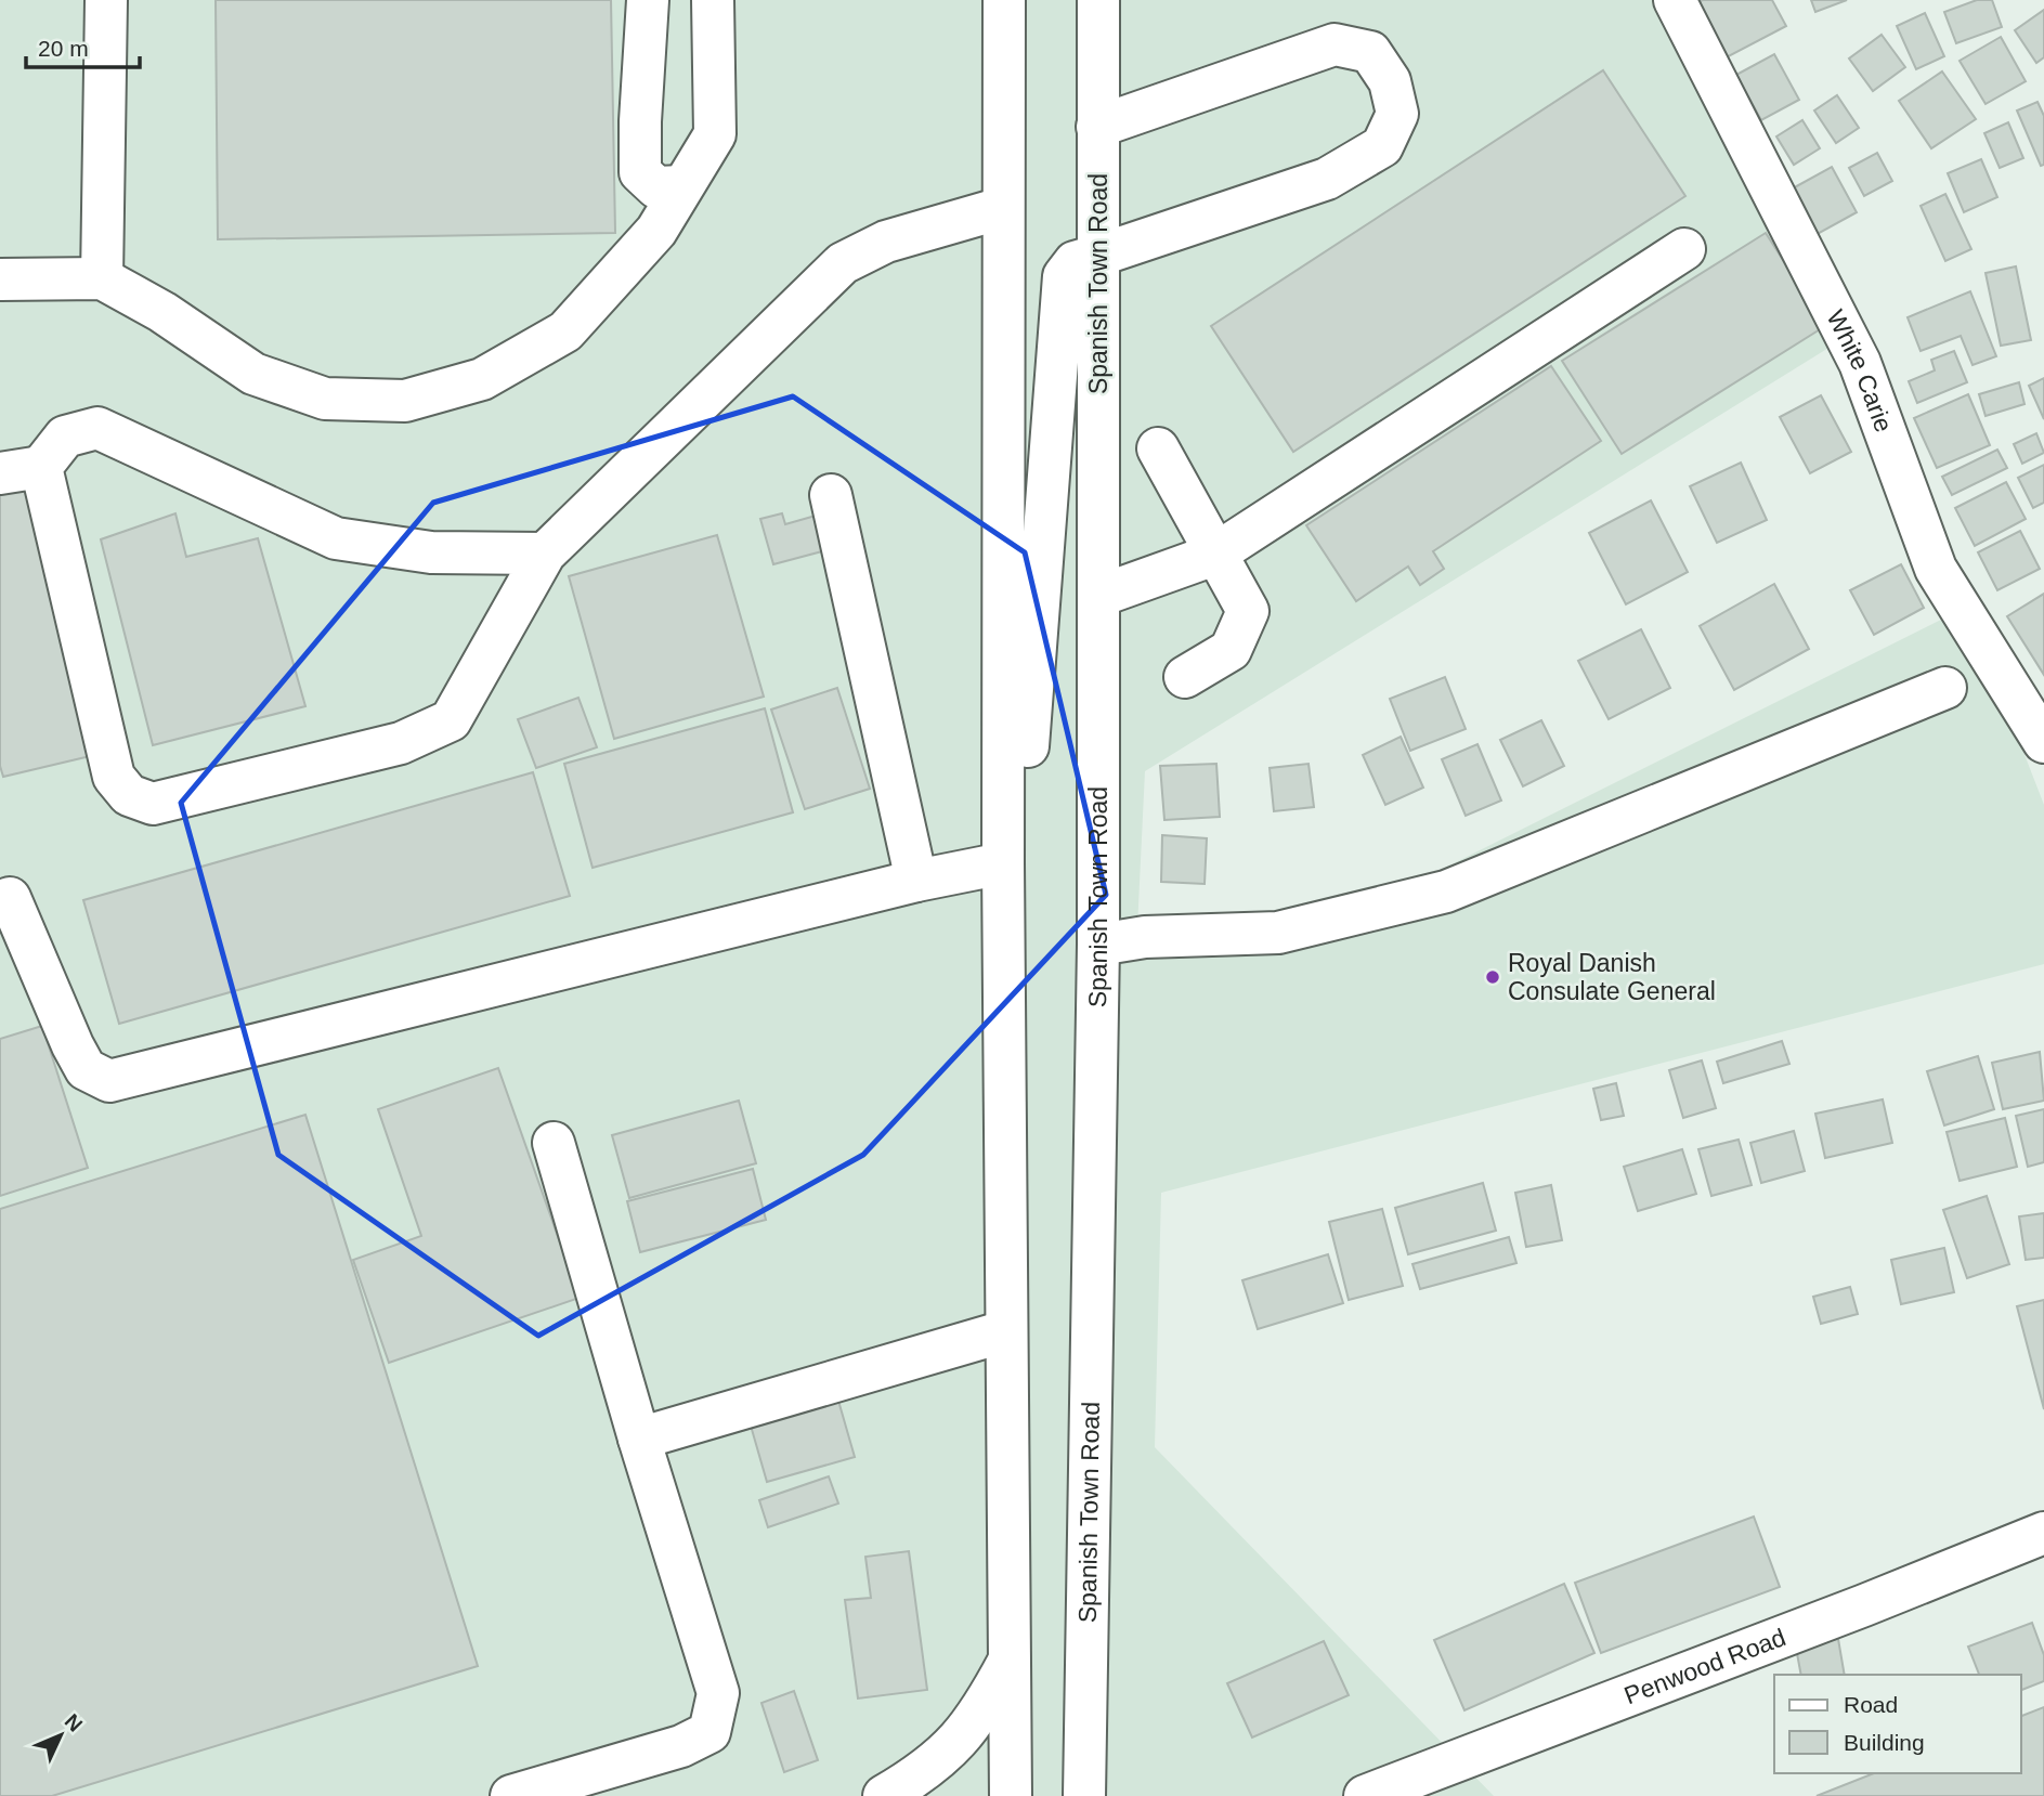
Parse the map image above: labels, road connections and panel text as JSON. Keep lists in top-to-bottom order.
{
  "streets": {
    "main road": ["Spanish Town Road", "White Carie", "Penwood Road"]
  },
  "places": ["Royal Danish Consulate General"],
  "legend": ["Road", "Building"],
  "scale_bar": "20 m",
  "north": "top right"
}
